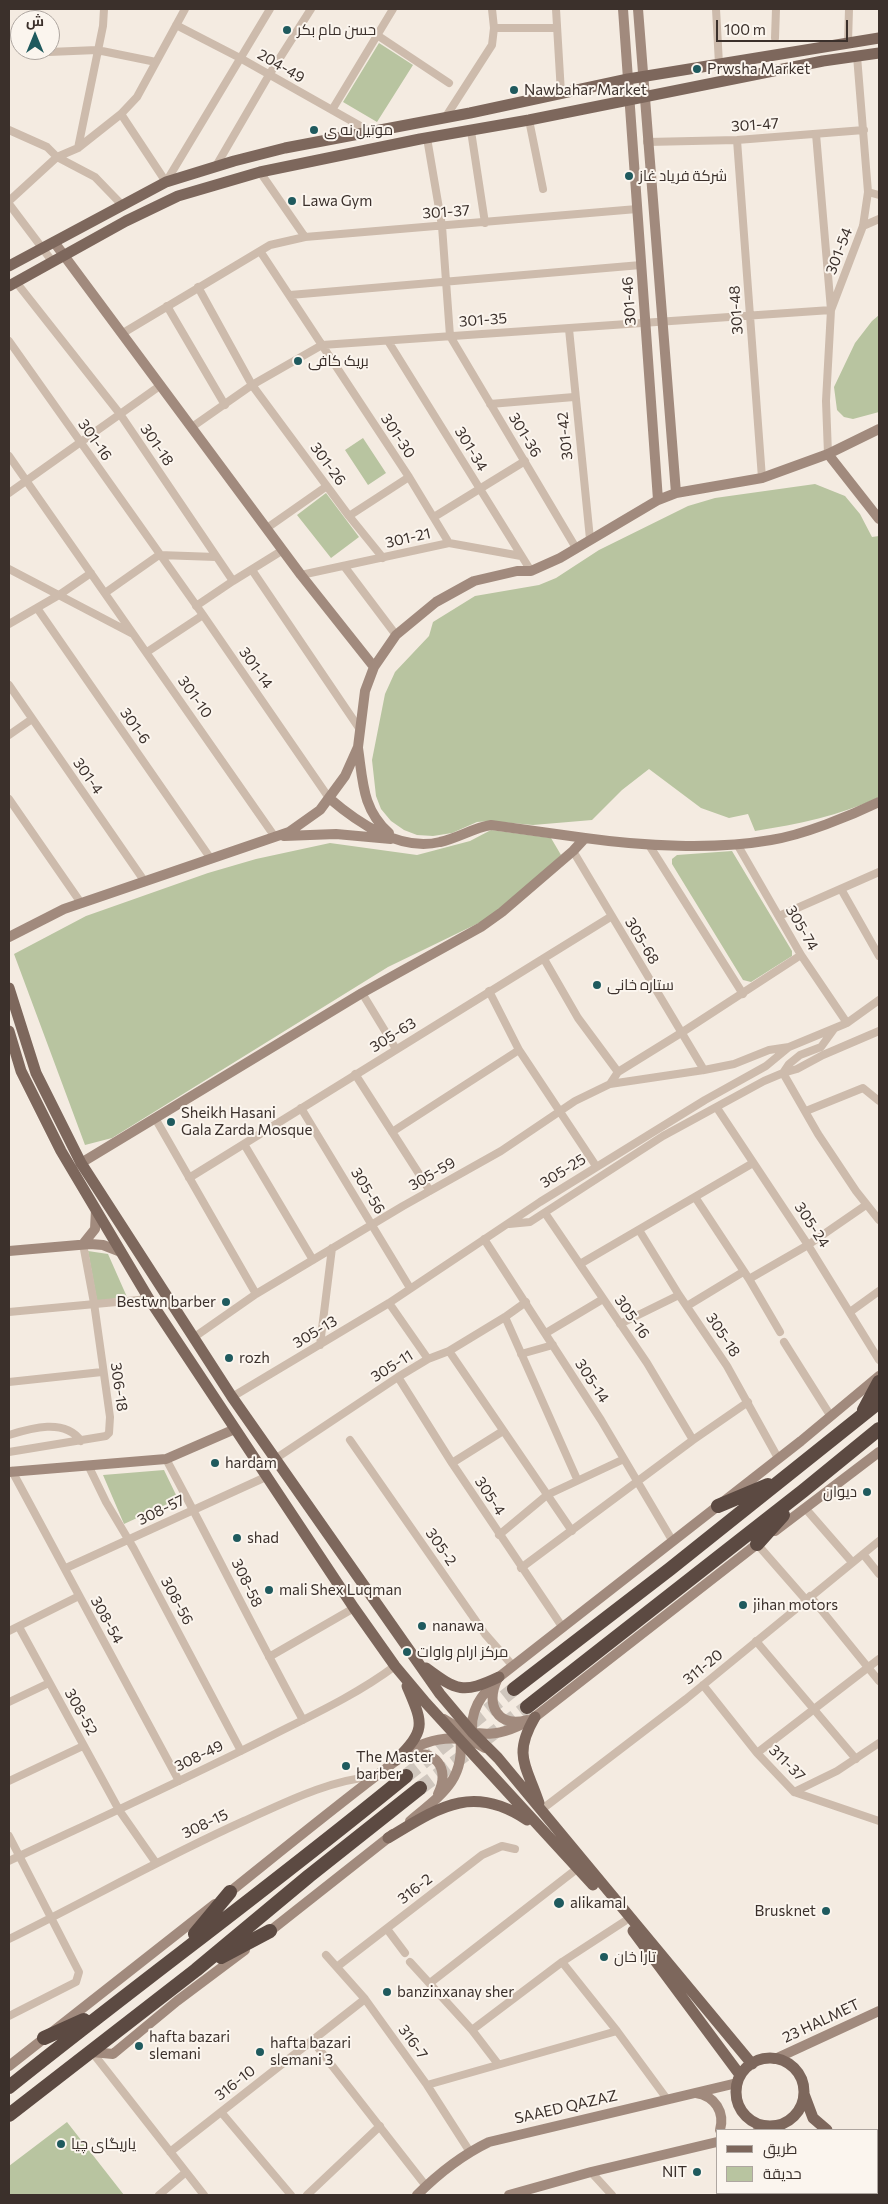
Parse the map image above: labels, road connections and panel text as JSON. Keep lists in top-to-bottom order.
{
  "streets": {
    "main road": ["301-46", "23 HALMET", "SAAED QAZAZ"],
    "street": [
      "204-49",
      "301-47",
      "301-37",
      "301-54",
      "301-48",
      "301-35",
      "301-36",
      "301-30",
      "301-42",
      "301-16",
      "301-18",
      "301-34",
      "301-26",
      "301-21",
      "301-14",
      "301-10",
      "301-6",
      "301-4",
      "305-74",
      "305-68",
      "305-63",
      "305-25",
      "305-59",
      "305-56",
      "305-24",
      "305-16",
      "305-13",
      "305-18",
      "305-11",
      "305-14",
      "306-18",
      "305-4",
      "308-57",
      "305-2",
      "308-58",
      "308-56",
      "308-54",
      "311-20",
      "308-52",
      "308-49",
      "311-37",
      "308-15",
      "316-2",
      "316-7",
      "316-10"
    ]
  },
  "crossings": [
    ["301-47", "301-54"],
    ["301-47", "301-46"],
    ["301-47", "301-48"],
    ["301-37", "301-46"],
    ["301-37", "301-30"],
    ["301-37", "301-26"],
    ["301-54", "301-35"],
    ["301-46", "301-35"],
    ["301-48", "301-35"],
    ["301-35", "301-36"],
    ["301-35", "301-30"],
    ["301-35", "301-42"],
    ["301-35", "301-34"],
    ["301-30", "301-21"],
    ["301-16", "301-14"],
    ["301-34", "301-21"],
    ["301-26", "301-21"],
    ["305-74", "305-59"],
    ["305-68", "305-63"],
    ["305-68", "305-59"],
    ["305-63", "305-56"],
    ["305-25", "305-56"],
    ["305-25", "305-13"],
    ["305-25", "305-14"],
    ["305-59", "305-56"],
    ["305-56", "305-13"],
    ["305-11", "305-14"],
    ["305-11", "305-4"],
    ["308-57", "308-58"],
    ["308-57", "308-56"],
    ["308-57", "308-54"],
    ["308-58", "308-49"],
    ["308-56", "308-49"],
    ["308-54", "308-49"],
    ["311-20", "311-37"],
    ["308-52", "308-49"],
    ["308-52", "308-15"],
    ["316-2", "316-7"],
    ["23 HALMET", "SAAED QAZAZ"],
    ["316-7", "316-10"],
    ["316-7", "SAAED QAZAZ"]
  ],
  "places": [
    "حسن مام بکر",
    "Prwsha Market",
    "Nawbahar Market",
    "موتیل نه ی",
    "شرکة فرياد غاز",
    "Lawa Gym",
    "بریک کافی",
    "ستاره خانی",
    "Sheikh Hasani Gala Zarda Mosque",
    "Bestwn barber",
    "rozh",
    "hardam",
    "دیوان",
    "shad",
    "mali Shex Luqman",
    "jihan motors",
    "nanawa",
    "مركز ارام واوات",
    "The Master barber",
    "alikamal",
    "Brusknet",
    "تارا خان",
    "banzinxanay sher",
    "hafta bazari slemani",
    "hafta bazari slemani 3",
    "یاریگای چیا",
    "NIT"
  ],
  "legend": ["طريق", "حديقة"],
  "scale_bar": "100 m",
  "north": "top"
}
